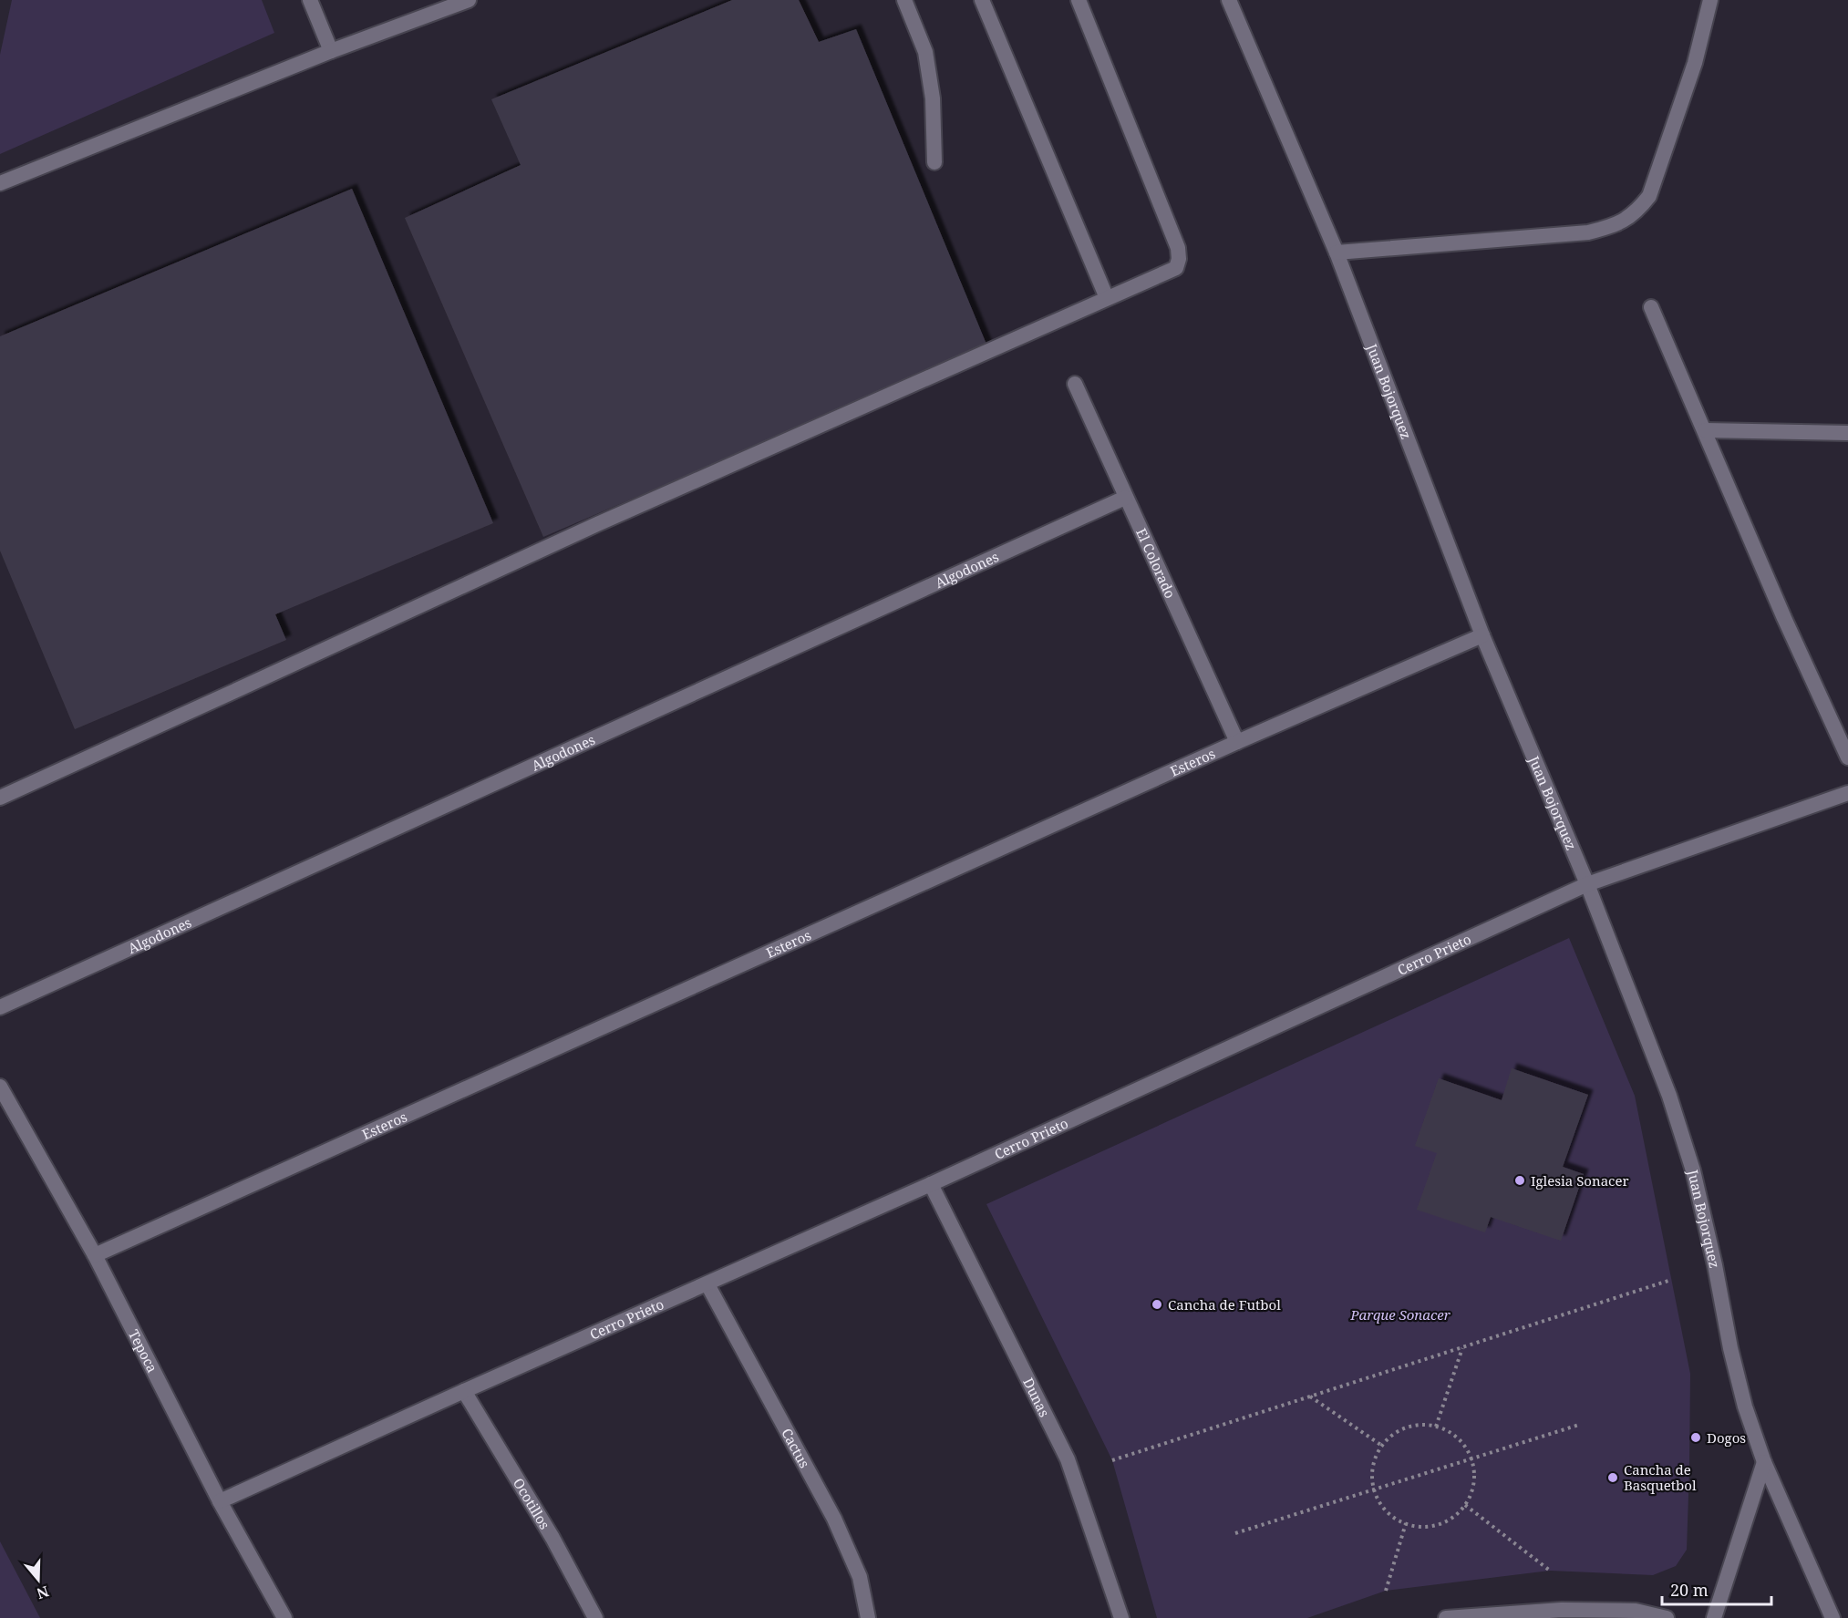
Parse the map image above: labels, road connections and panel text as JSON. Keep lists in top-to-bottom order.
{
  "streets": {
    "street": [
      "Juan Bojorquez",
      "El Colorado",
      "Algodones",
      "Esteros",
      "Cerro Prieto",
      "Tepoca",
      "Dunas",
      "Cactus",
      "Ocotillos"
    ]
  },
  "crossings": [
    ["Juan Bojorquez", "Esteros"],
    ["Juan Bojorquez", "Cerro Prieto"],
    ["El Colorado", "Algodones"],
    ["El Colorado", "Esteros"],
    ["Esteros", "Tepoca"],
    ["Cerro Prieto", "Tepoca"],
    ["Cerro Prieto", "Dunas"],
    ["Cerro Prieto", "Cactus"],
    ["Cerro Prieto", "Ocotillos"]
  ],
  "parks": ["Parque Sonacer"],
  "places": [
    "Iglesia Sonacer",
    "Cancha de Futbol",
    "Dogos",
    "Cancha de Basquetbol"
  ],
  "scale_bar": "20 m",
  "north": "bottom"
}
